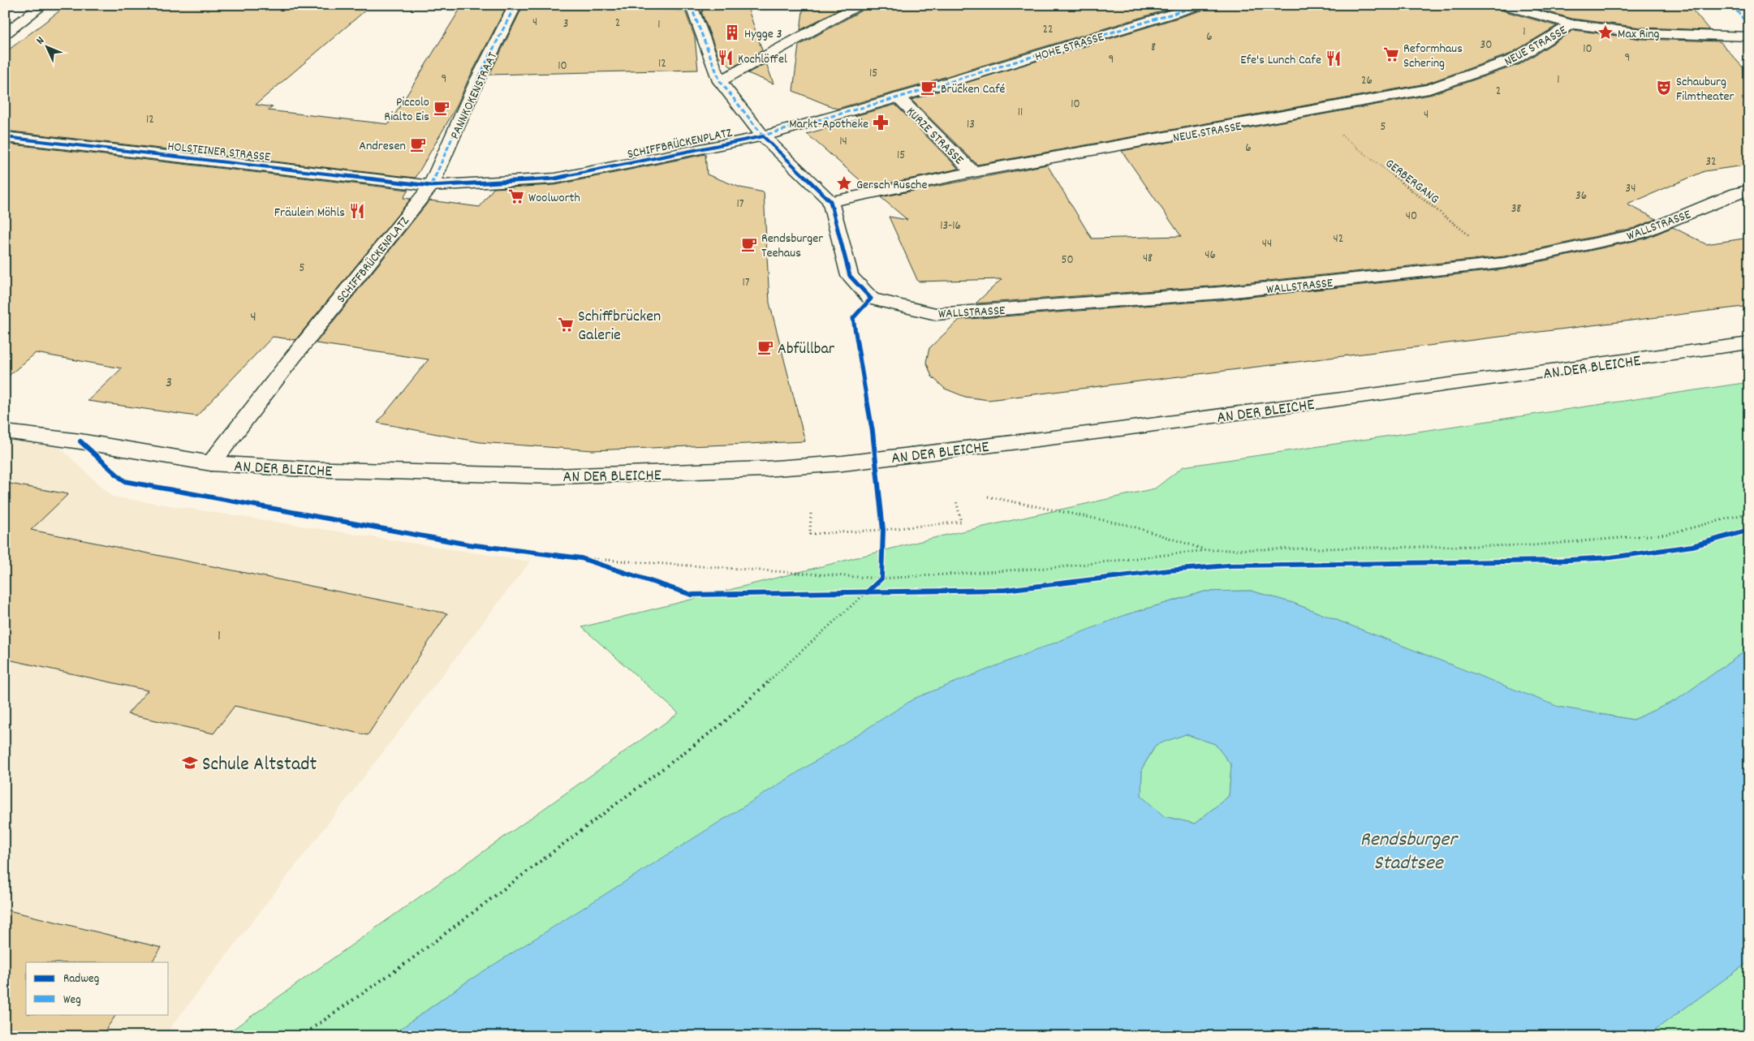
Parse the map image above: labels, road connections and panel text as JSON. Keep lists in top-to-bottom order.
{
  "streets": {
    "street": [
      "NEUE STRASSE",
      "HOHE STRASSE",
      "PANNKOKENSTRAAT",
      "KURZE STRASSE",
      "SCHIFFBRÜCKENPLATZ",
      "HOLSTEINER STRASSE",
      "WALLSTRASSE",
      "AN DER BLEICHE"
    ],
    "path": ["GERBERGANG"]
  },
  "crossings": [
    ["NEUE STRASSE", "KURZE STRASSE"],
    ["NEUE STRASSE", "GERBERGANG"],
    ["NEUE STRASSE", "WALLSTRASSE"],
    ["PANNKOKENSTRAAT", "SCHIFFBRÜCKENPLATZ"],
    ["PANNKOKENSTRAAT", "HOLSTEINER STRASSE"],
    ["SCHIFFBRÜCKENPLATZ", "HOLSTEINER STRASSE"],
    ["SCHIFFBRÜCKENPLATZ", "AN DER BLEICHE"],
    ["GERBERGANG", "WALLSTRASSE"]
  ],
  "water": ["Rendsburger Stadtsee"],
  "places": {
    "building": ["Hygge 3"],
    "place": ["Max Ring", "Gersch Rusche"],
    "supermarket": ["Reformhaus Schering", "Woolworth", "Schiffbrücken Galerie"],
    "restaurant": ["Kochlöffel", "Efe's Lunch Cafe", "Fräulein Möhls"],
    "cafe": [
      "Brücken Café",
      "Piccolo Rialto Eis",
      "Andresen",
      "Rendsburger Teehaus",
      "Abfüllbar"
    ],
    "theatre": ["Schauburg Filmtheater"],
    "pharmacy": ["Markt-Apotheke"],
    "school or university": ["Schule Altstadt"]
  },
  "house_numbers": [
    "4",
    "2",
    "3",
    "1",
    "22",
    "1",
    "6",
    "30",
    "8",
    "10",
    "9",
    "9",
    "12",
    "10",
    "15",
    "9",
    "1",
    "26",
    "2",
    "10",
    "11",
    "4",
    "12",
    "13",
    "5",
    "14",
    "6",
    "15",
    "32",
    "34",
    "36",
    "17",
    "38",
    "40",
    "13-16",
    "42",
    "44",
    "46",
    "48",
    "50",
    "5",
    "17",
    "4",
    "3",
    "1"
  ],
  "legend": ["Radweg", "Weg"],
  "north": "top left"
}
